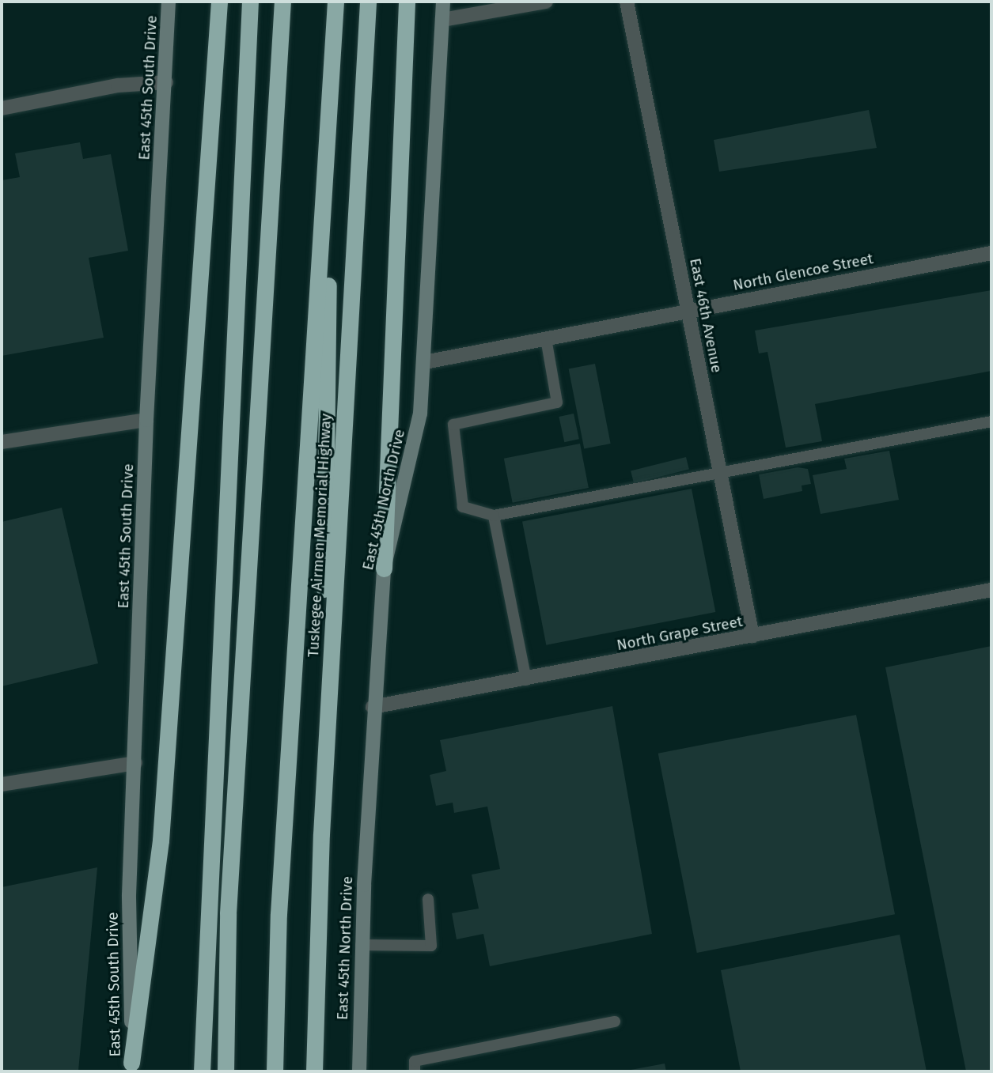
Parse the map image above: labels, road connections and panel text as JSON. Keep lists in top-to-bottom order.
{
  "streets": {
    "highway": ["Tuskegee Airmen Memorial Highway"],
    "main road": ["East 45th South Drive", "East 45th North Drive"],
    "street": ["North Glencoe Street", "East 46th Avenue", "North Grape Street"]
  },
  "crossings": [
    ["North Glencoe Street", "East 46th Avenue"],
    ["North Glencoe Street", "East 45th North Drive"],
    ["East 46th Avenue", "North Grape Street"],
    ["East 45th North Drive", "North Grape Street"]
  ]
}
